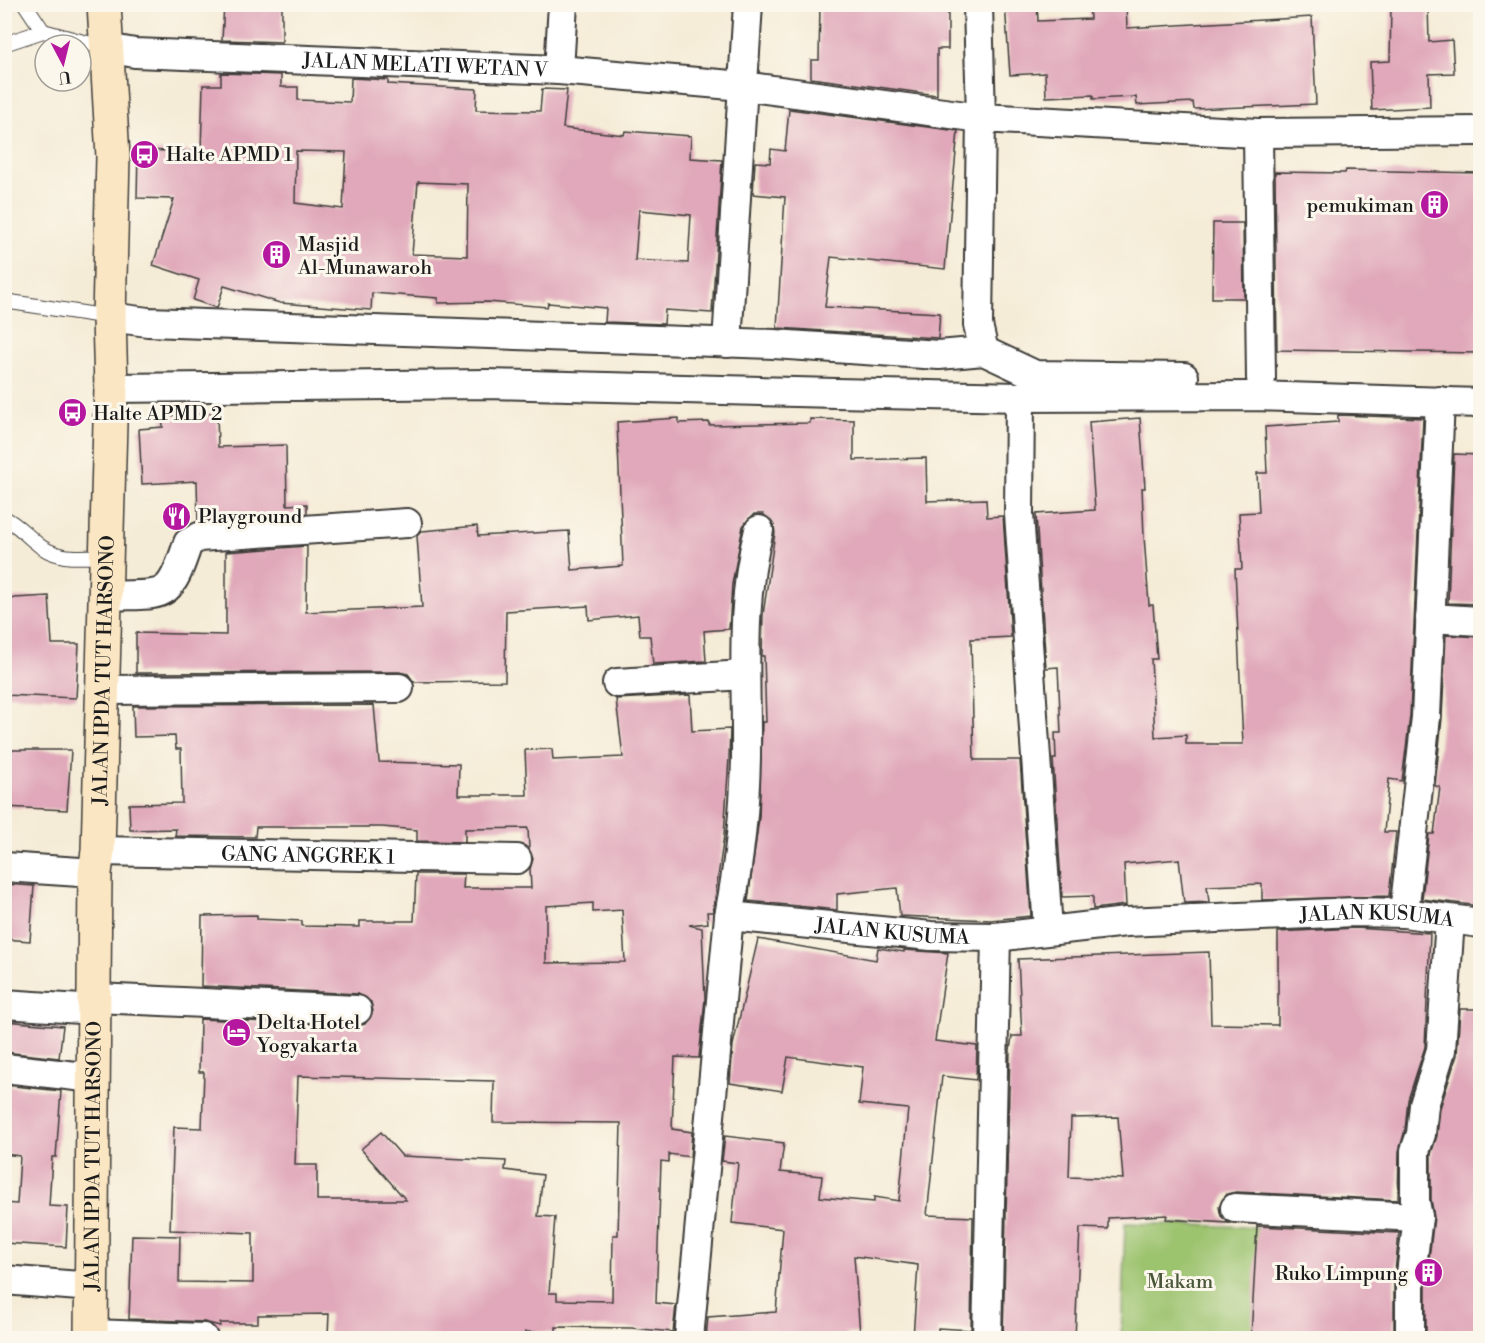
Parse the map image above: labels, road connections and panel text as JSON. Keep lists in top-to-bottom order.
{
  "streets": {
    "main road": ["JALAN IPDA TUT HARSONO"],
    "street": ["JALAN MELATI WETAN V", "GANG ANGGREK 1", "JALAN KUSUMA"]
  },
  "crossings": [
    ["JALAN MELATI WETAN V", "JALAN IPDA TUT HARSONO"],
    ["JALAN IPDA TUT HARSONO", "GANG ANGGREK 1"]
  ],
  "parks": ["Makam"],
  "places": {
    "bus stop": ["Halte APMD 1", "Halte APMD 2"],
    "building": ["pemukiman", "Masjid Al-Munawaroh", "Ruko Limpung"],
    "restaurant": ["Playground"],
    "hotel": ["Delta Hotel Yogyakarta"]
  },
  "north": "bottom"
}
